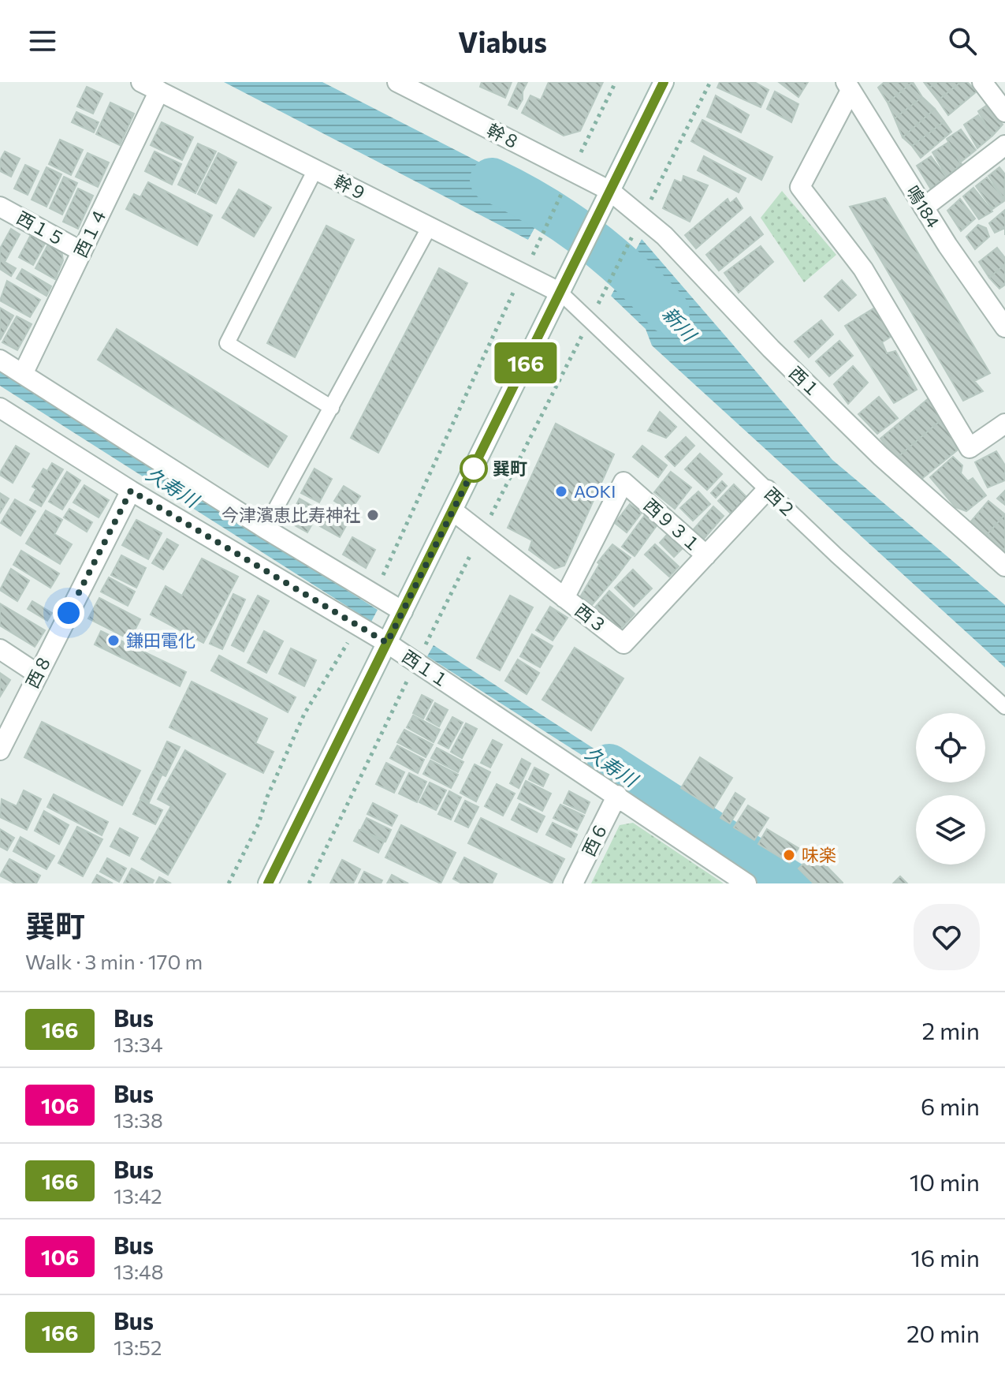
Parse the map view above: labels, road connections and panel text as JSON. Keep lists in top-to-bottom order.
{
  "streets": {
    "street": [
      "幹８",
      "幹９",
      "鳴184",
      "西１５",
      "西１４",
      "西１",
      "西９３１",
      "西３",
      "西１１",
      "西８",
      "西６"
    ],
    "lane": ["西２"]
  },
  "crossings": [
    ["幹８", "西１"],
    ["幹９", "西１４"],
    ["幹９", "西２"],
    ["西１５", "西１４"],
    ["西２", "西３"],
    ["西９３１", "西３"],
    ["西１１", "西８"],
    ["西１１", "西６"]
  ],
  "water": ["新川", "久寿川"],
  "places": [
    "巽町",
    "AOKI",
    "今津濱恵比寿神社",
    "鎌田電化",
    "味楽"
  ],
  "lines": ["bus line 166"],
  "page": {
    "header": "Viabus",
    "on_map": "166",
    "heading": ["巽町", "Walk · 3 min · 170 m"],
    "list": [
      {
        "mark": "166",
        "name": "Bus",
        "note": "13:34",
        "value": "2 min"
      },
      {
        "mark": "106",
        "name": "Bus",
        "note": "13:38",
        "value": "6 min"
      },
      {
        "mark": "166",
        "name": "Bus",
        "note": "13:42",
        "value": "10 min"
      },
      {
        "mark": "106",
        "name": "Bus",
        "note": "13:48",
        "value": "16 min"
      },
      {
        "mark": "166",
        "name": "Bus",
        "note": "13:52",
        "value": "20 min"
      }
    ]
  }
}
